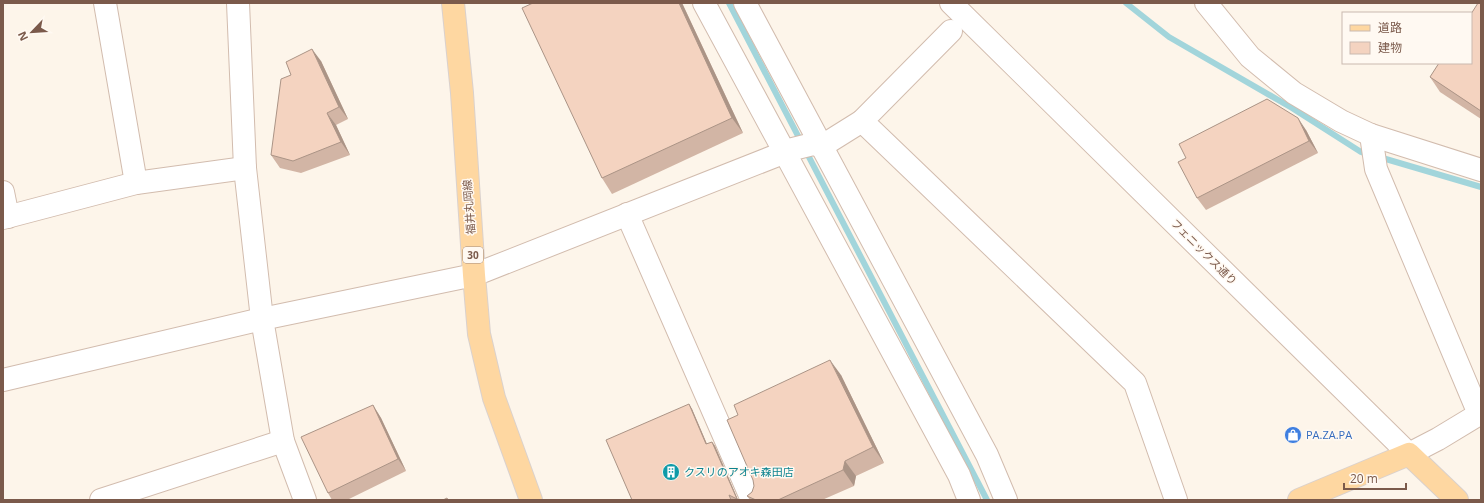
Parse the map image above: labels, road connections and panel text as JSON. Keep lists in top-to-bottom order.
{
  "streets": {
    "main road": ["福井丸岡線", "フェニックス通り", "30"]
  },
  "places": {
    "shop": ["PA.ZA.PA"],
    "building": ["クスリのアオキ森田店"]
  },
  "legend": ["道路", "建物"],
  "scale_bar": "20 m",
  "north": "bottom left"
}
